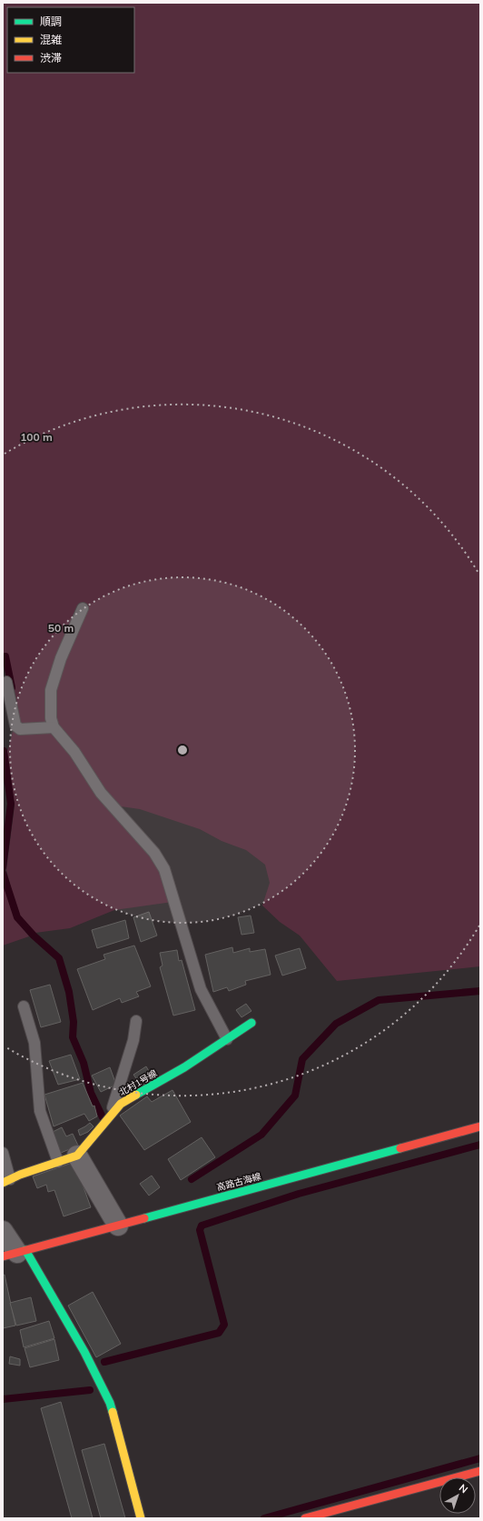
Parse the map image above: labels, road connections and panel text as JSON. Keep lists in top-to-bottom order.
{
  "streets": {
    "street": ["北村1号線", "高路古海線"]
  },
  "legend": ["順調", "混雑", "渋滞"],
  "north": "top right",
  "rings": ["100 m", "50 m"]
}
